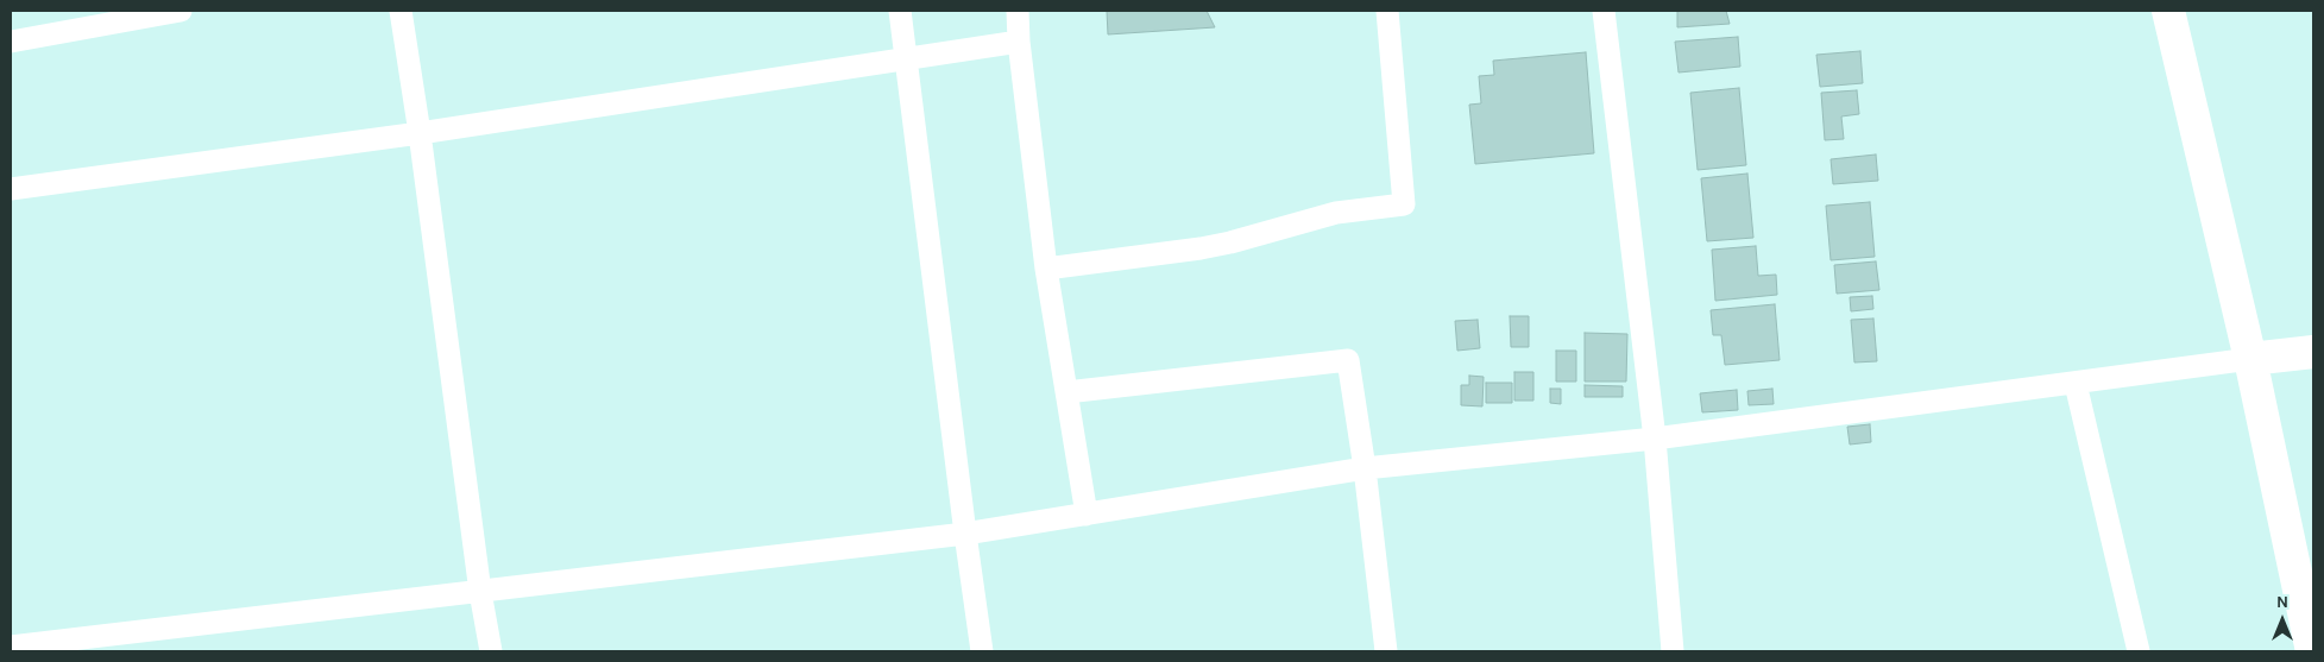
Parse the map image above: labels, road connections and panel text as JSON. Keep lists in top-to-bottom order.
{
  "north": "top"
}
